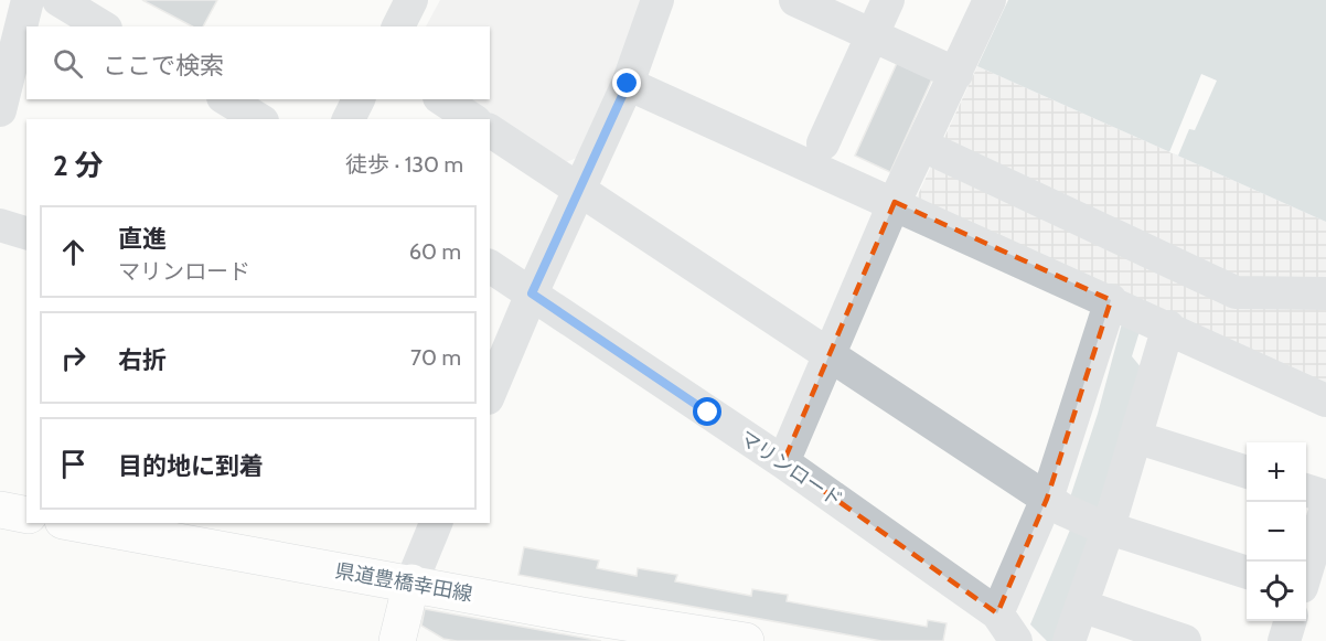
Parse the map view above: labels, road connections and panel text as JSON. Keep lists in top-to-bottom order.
{
  "streets": {
    "main road": ["県道豊橋幸田線"],
    "street": ["マリンロード"]
  },
  "page": {
    "search": "ここで検索",
    "heading": ["2 分", "徒歩 · 130 m"],
    "list": [
      ["直進", "マリンロード", "60 m"],
      ["右折", "70 m"],
      "目的地に到着"
    ],
    "map_buttons": ["+", "−"]
  }
}
